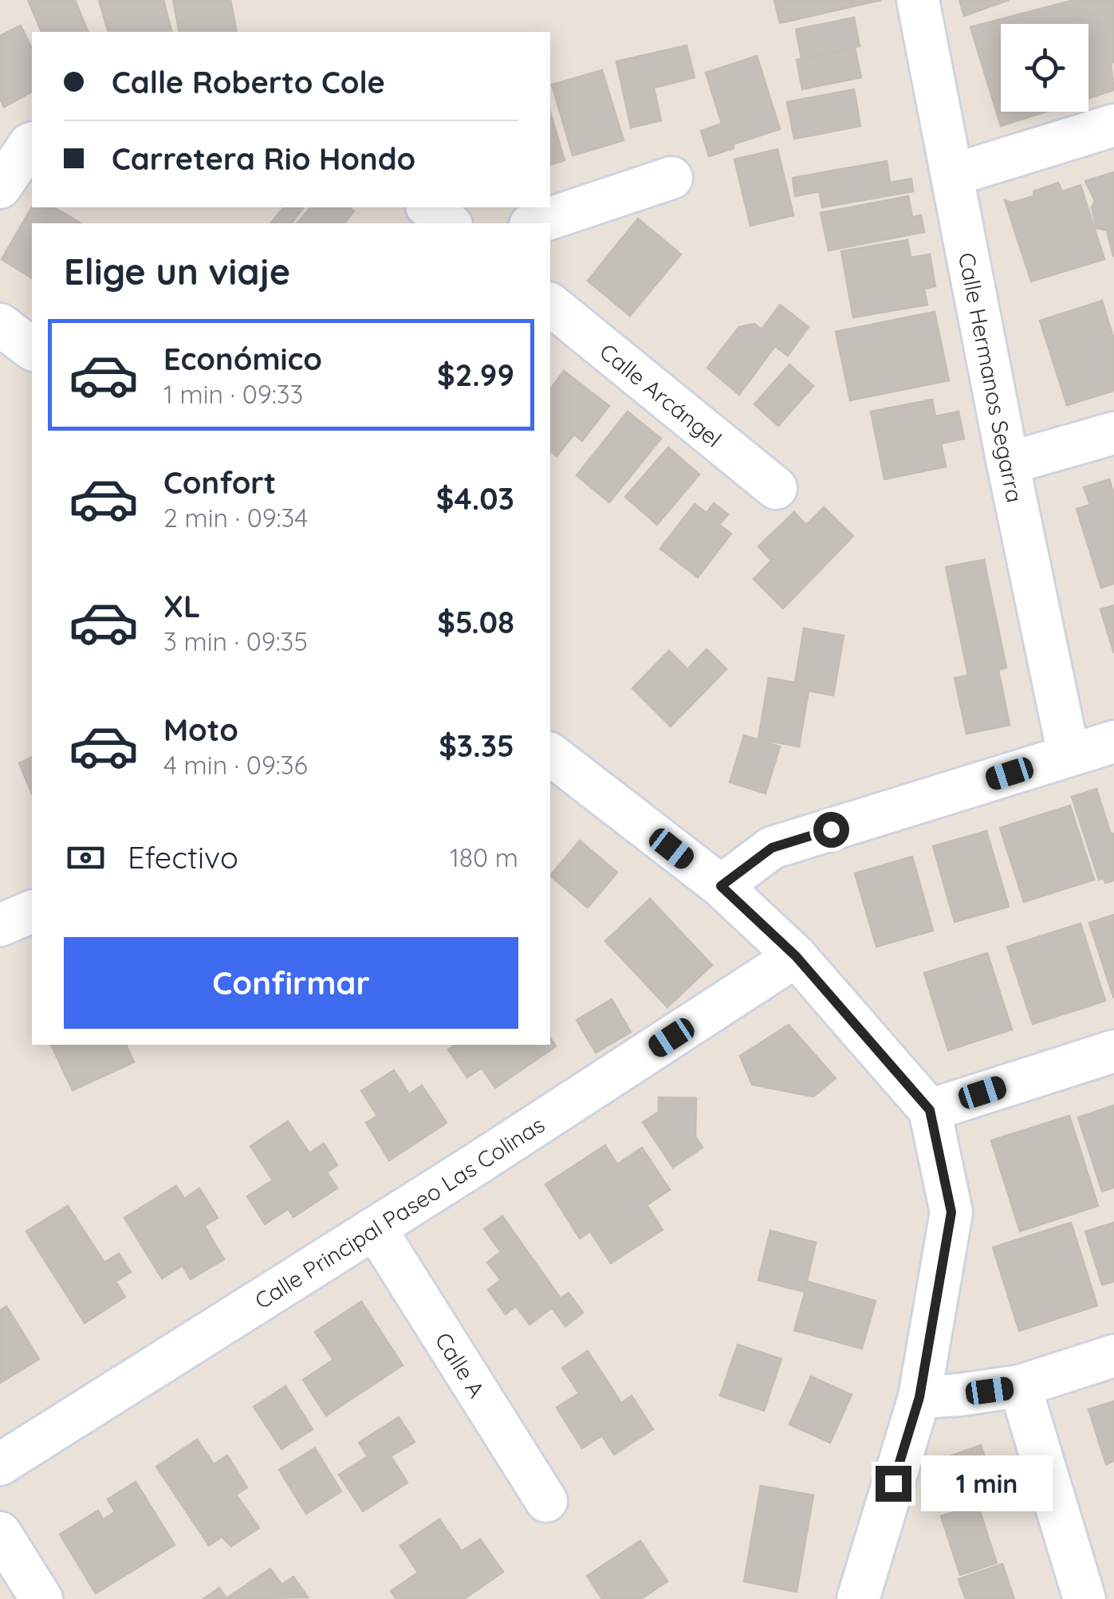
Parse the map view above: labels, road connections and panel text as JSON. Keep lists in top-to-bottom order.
{
  "streets": {
    "street": [
      "Calle Hermanos Segarra",
      "Calle Arcángel",
      "Calle Principal Paseo Las Colinas",
      "Calle A"
    ]
  },
  "crossings": [
    ["Calle Principal Paseo Las Colinas", "Calle A"]
  ],
  "page": {
    "banner": ["Calle Roberto Cole", "Carretera Rio Hondo"],
    "heading": "Elige un viaje",
    "list": [
      {
        "name": "Económico",
        "note": "1 min · 09:33",
        "value": "$2.99"
      },
      {
        "name": "Confort",
        "note": "2 min · 09:34",
        "value": "$4.03"
      },
      {
        "name": "XL",
        "note": "3 min · 09:35",
        "value": "$5.08"
      },
      {
        "name": "Moto",
        "note": "4 min · 09:36",
        "value": "$3.35"
      }
    ],
    "pay": ["Efectivo", "180 m"],
    "buttons": "Confirmar",
    "bubble": "1 min"
  }
}
